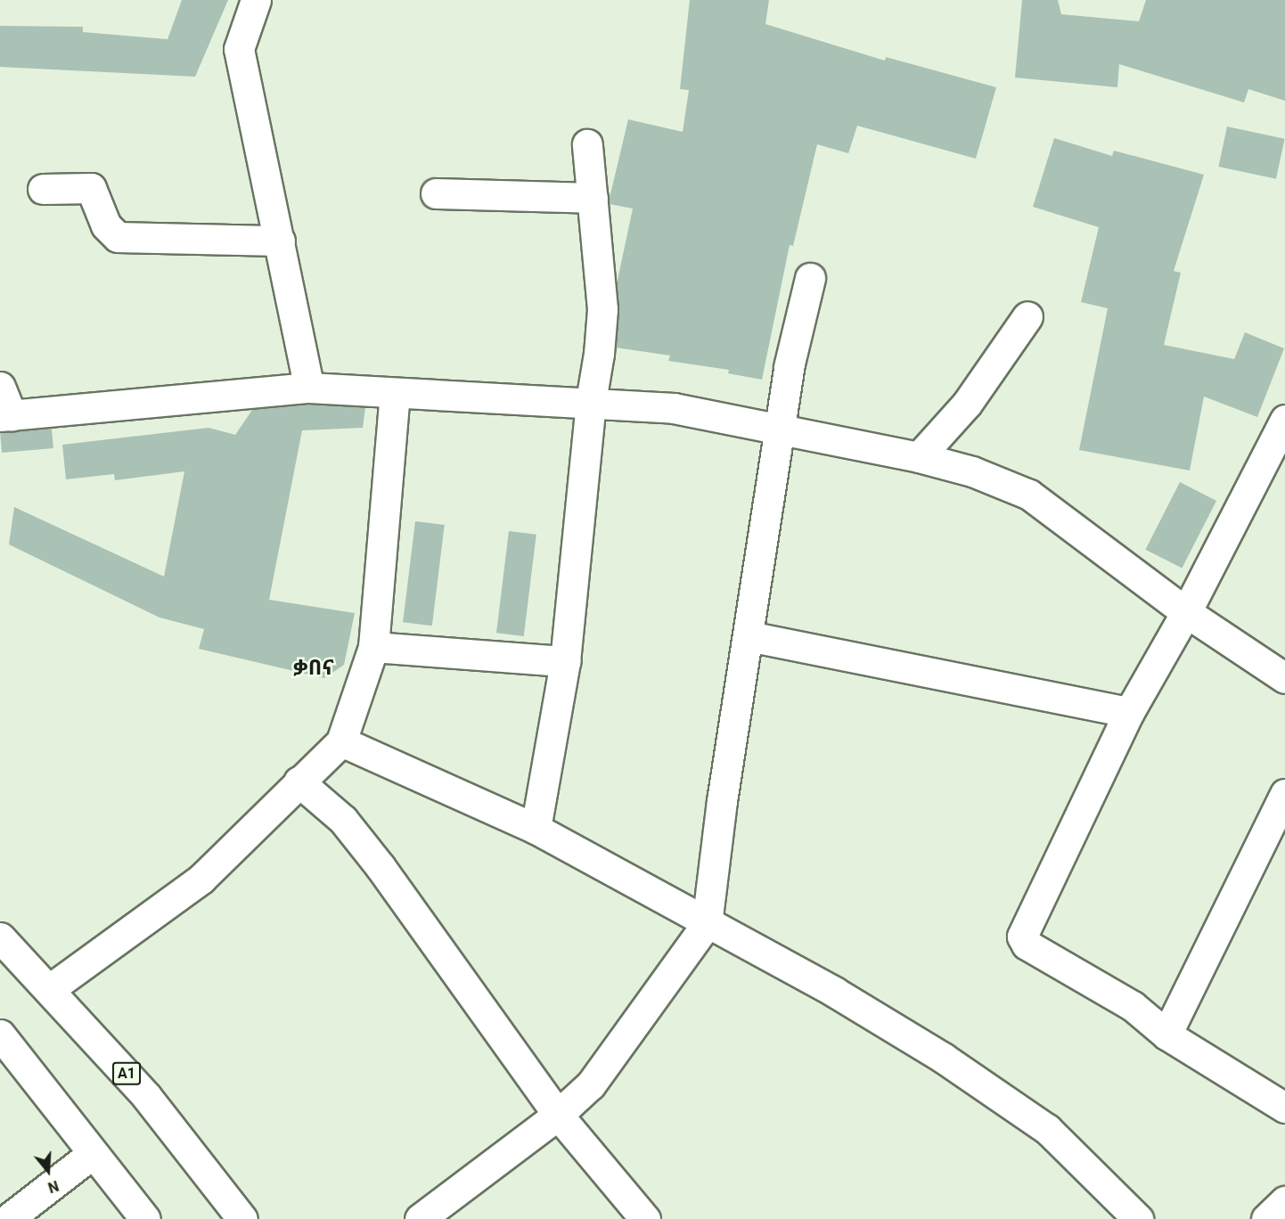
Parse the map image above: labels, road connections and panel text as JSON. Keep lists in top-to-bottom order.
{
  "streets": {
    "street": ["A1"]
  },
  "districts": ["ቃበና"],
  "north": "bottom"
}
